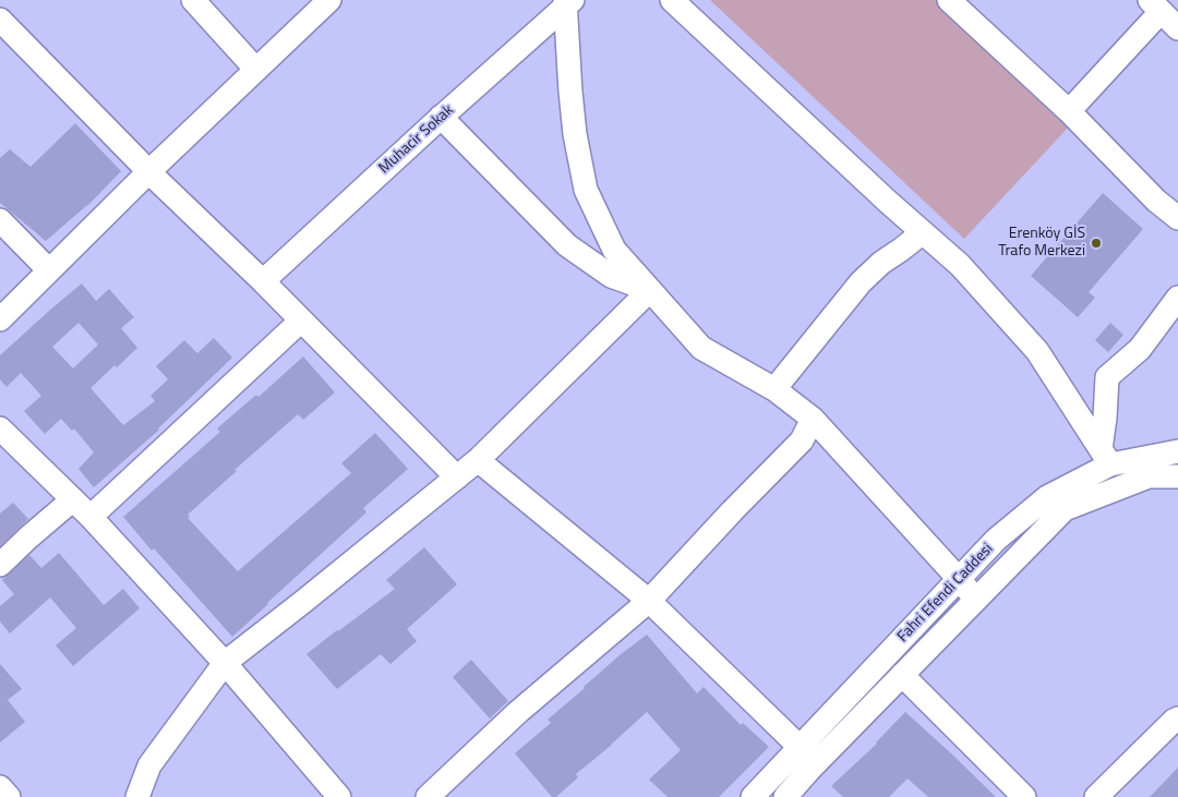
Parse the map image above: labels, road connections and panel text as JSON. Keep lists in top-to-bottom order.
{
  "streets": {
    "street": ["Muhacir Sokak", "Fahri Efendi Caddesi"]
  },
  "places": ["Erenköy GİS Trafo Merkezi"]
}
